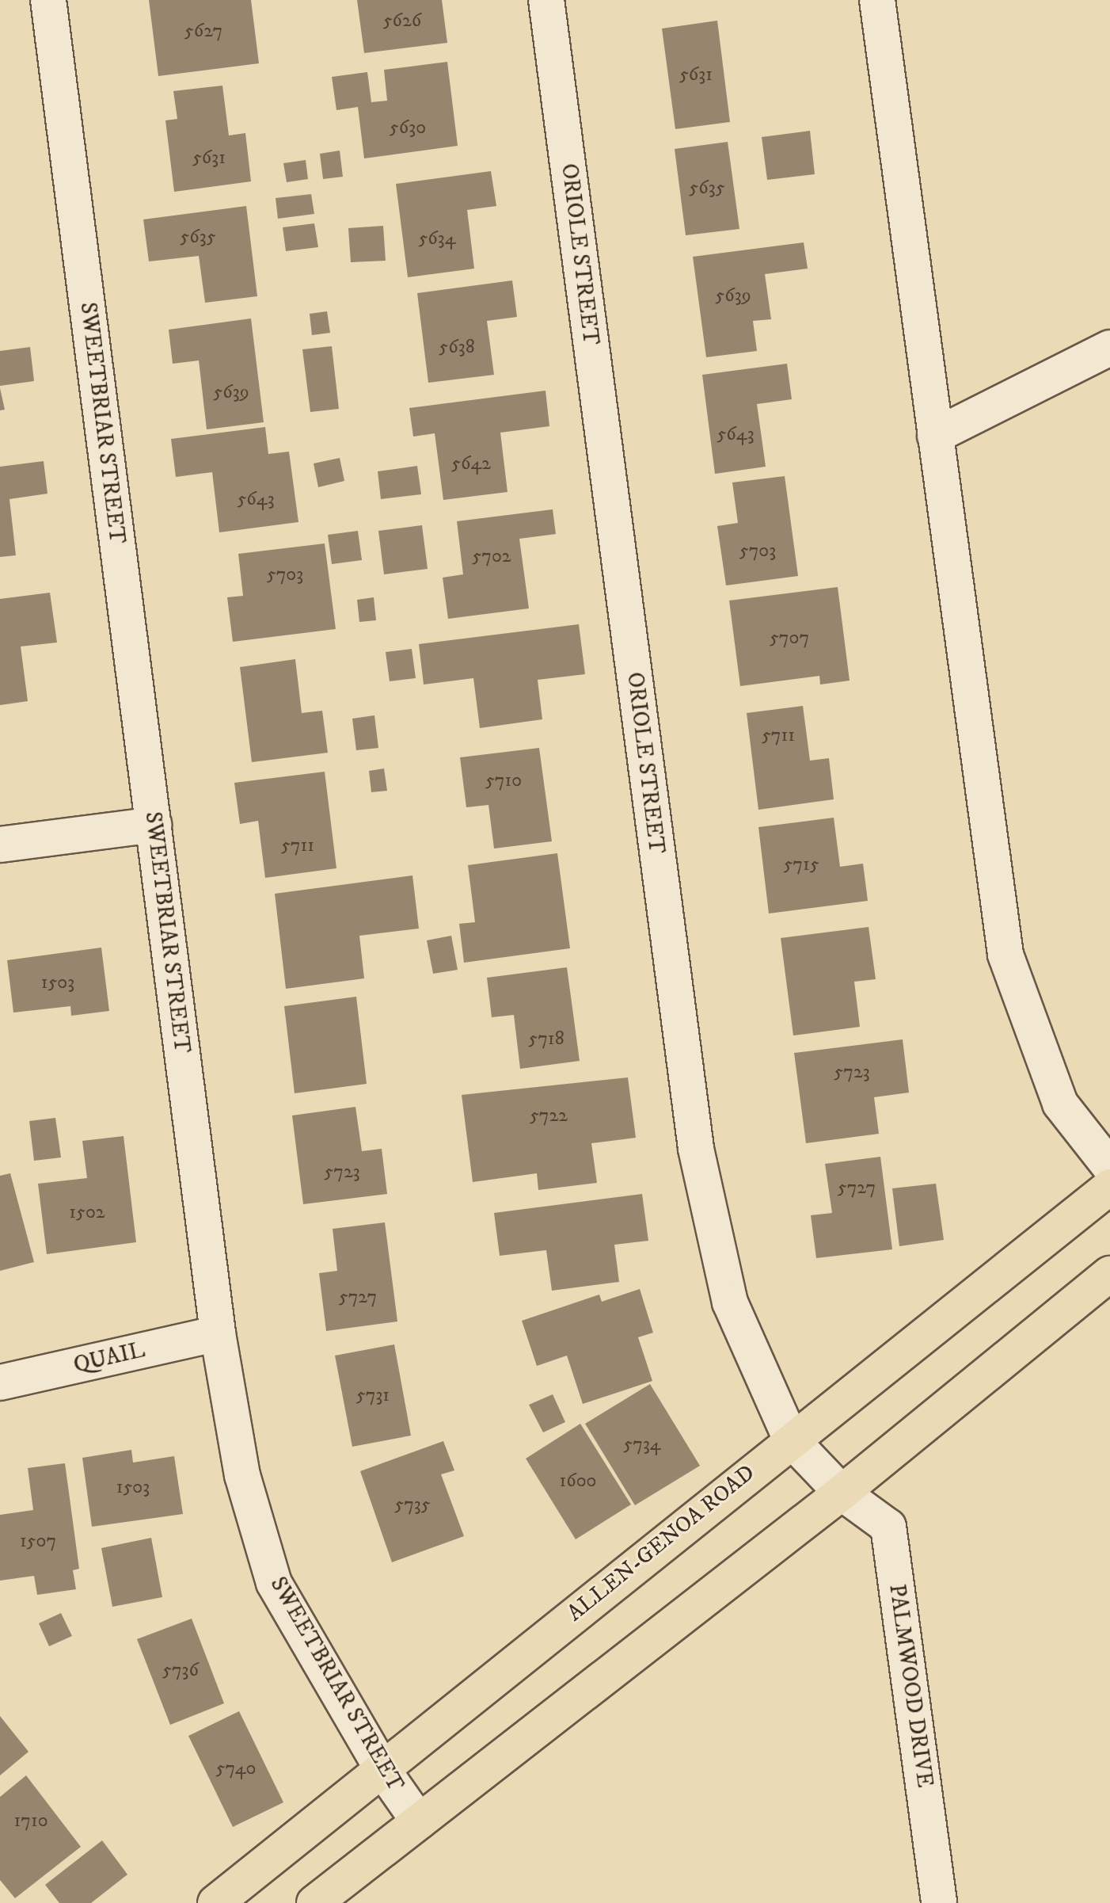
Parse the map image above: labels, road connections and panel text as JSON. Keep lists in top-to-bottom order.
{
  "streets": {
    "main road": ["ALLEN-GENOA ROAD"],
    "street": [
      "ORIOLE STREET",
      "SWEETBRIAR STREET",
      "QUAIL",
      "PALMWOOD DRIVE"
    ]
  },
  "crossings": [
    ["ORIOLE STREET", "ALLEN-GENOA ROAD"],
    ["ORIOLE STREET", "PALMWOOD DRIVE"],
    ["SWEETBRIAR STREET", "QUAIL"],
    ["SWEETBRIAR STREET", "ALLEN-GENOA ROAD"]
  ],
  "house_numbers": [
    "5626",
    "5627",
    "5631",
    "5630",
    "5631",
    "5635",
    "5635",
    "5634",
    "5639",
    "5638",
    "5639",
    "5643",
    "5642",
    "5643",
    "5703",
    "5702",
    "5703",
    "5707",
    "5711",
    "5710",
    "5711",
    "5715",
    "1503",
    "5718",
    "5723",
    "5722",
    "5723",
    "5727",
    "1502",
    "5727",
    "5731",
    "5734",
    "1600",
    "1503",
    "5735",
    "1507",
    "5736",
    "5740",
    "1710"
  ]
}
